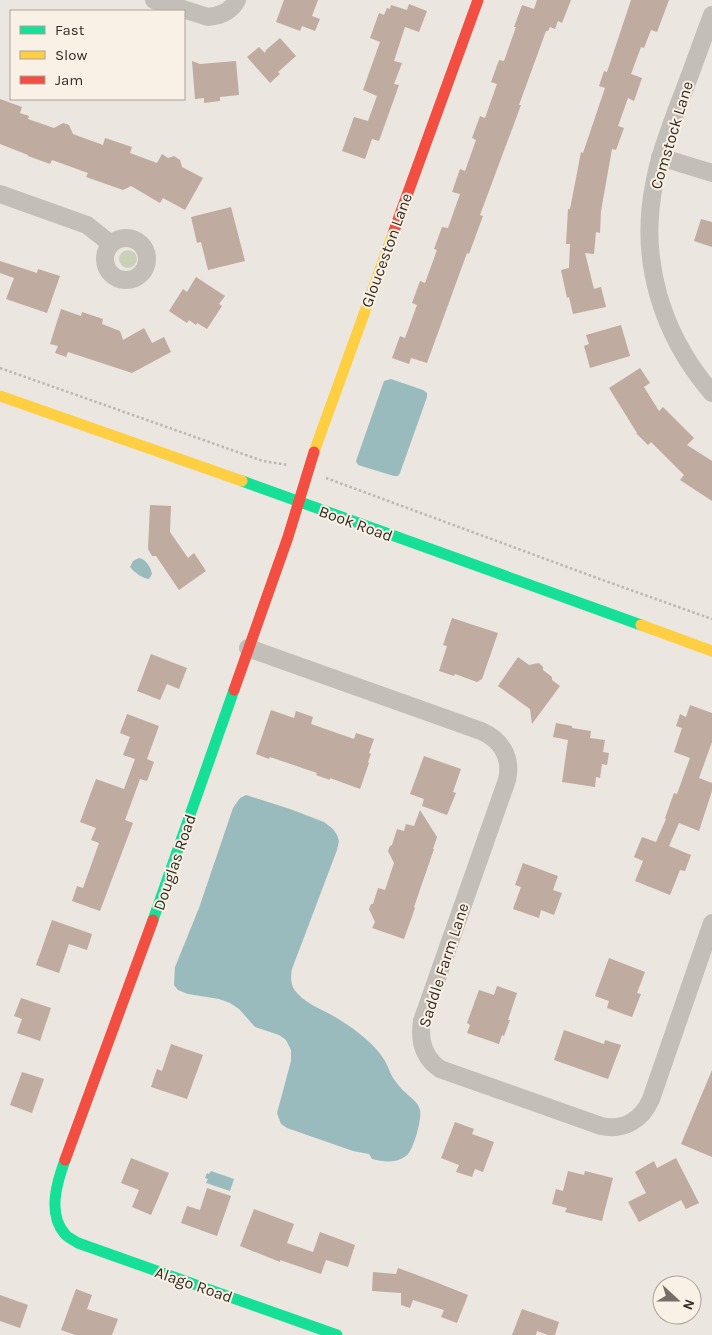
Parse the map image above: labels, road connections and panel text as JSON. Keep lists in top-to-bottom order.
{
  "streets": {
    "street": [
      "Comstock Lane",
      "Glouceston Lane",
      "Book Road",
      "Douglas Road",
      "Saddle Farm Lane",
      "Alago Road"
    ]
  },
  "crossings": [
    ["Glouceston Lane", "Book Road"],
    ["Glouceston Lane", "Douglas Road"],
    ["Book Road", "Douglas Road"],
    ["Douglas Road", "Saddle Farm Lane"],
    ["Douglas Road", "Alago Road"]
  ],
  "legend": ["Fast", "Slow", "Jam"],
  "north": "right"
}
